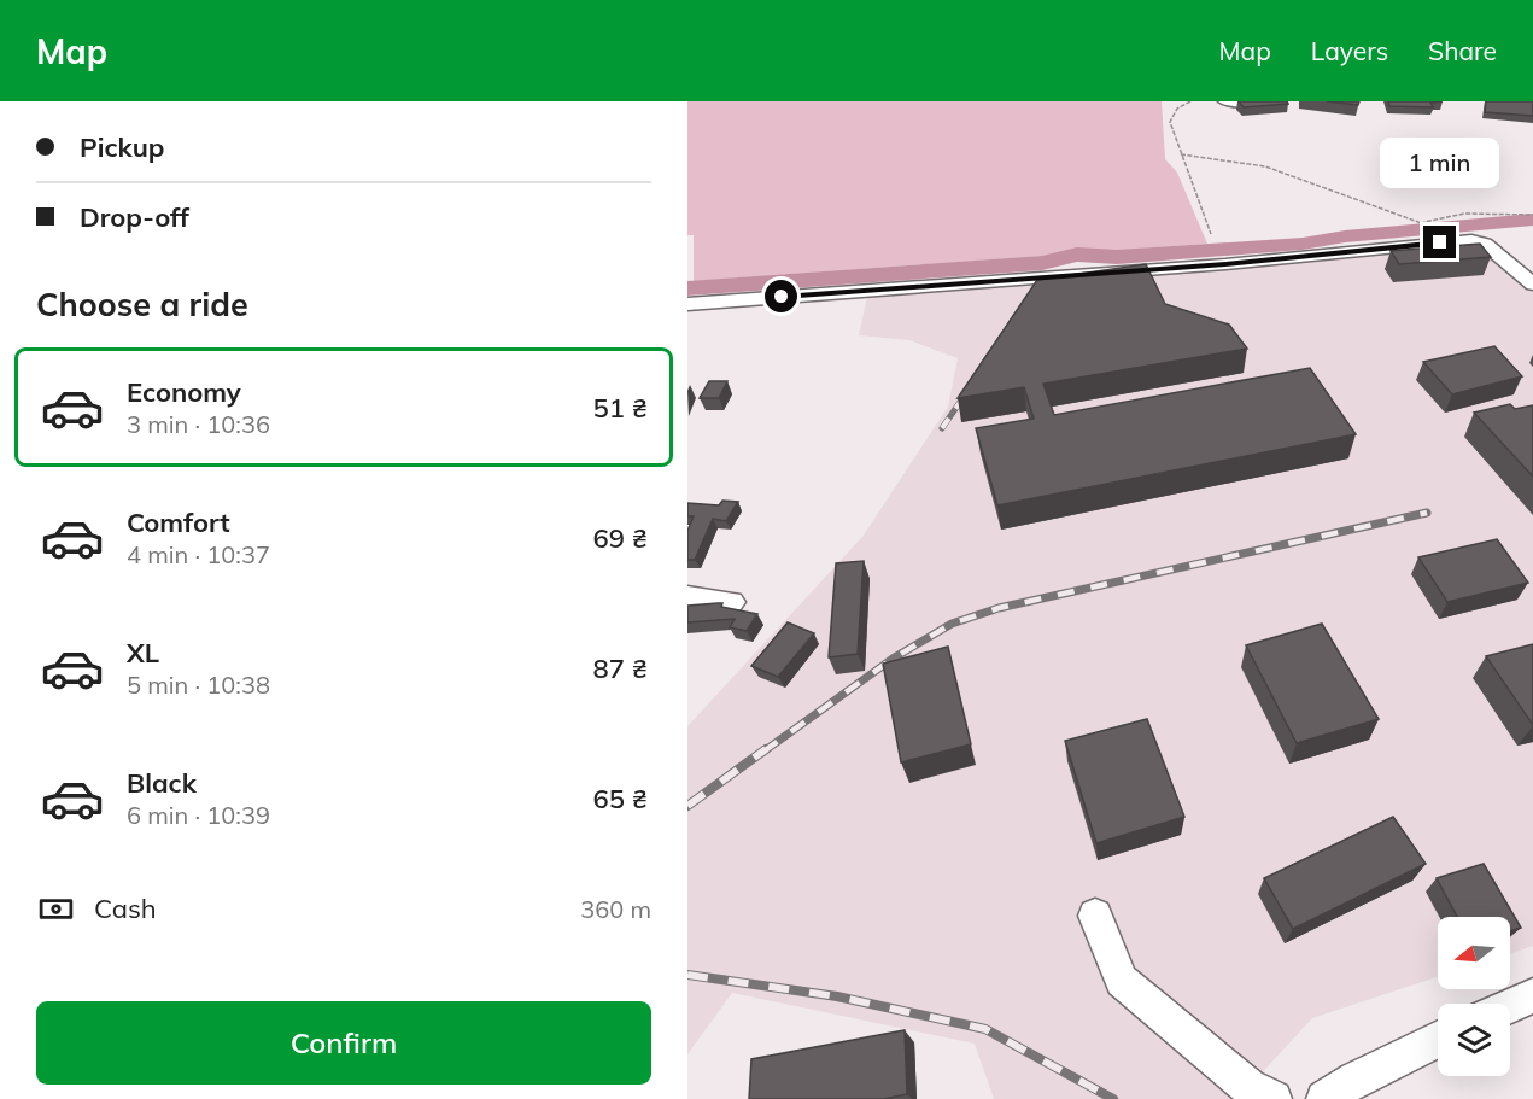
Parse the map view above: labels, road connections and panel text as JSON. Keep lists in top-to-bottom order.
{
  "north": "left",
  "page": {
    "header": "Map",
    "nav": ["Map", "Layers", "Share"],
    "banner": ["Pickup", "Drop-off"],
    "bubble": "1 min",
    "heading": "Choose a ride",
    "list": [
      {
        "name": "Economy",
        "note": "3 min · 10:36",
        "value": "51 ₴"
      },
      {
        "name": "Comfort",
        "note": "4 min · 10:37",
        "value": "69 ₴"
      },
      {
        "name": "XL",
        "note": "5 min · 10:38",
        "value": "87 ₴"
      },
      {
        "name": "Black",
        "note": "6 min · 10:39",
        "value": "65 ₴"
      }
    ],
    "pay": ["Cash", "360 m"],
    "buttons": "Confirm"
  }
}
